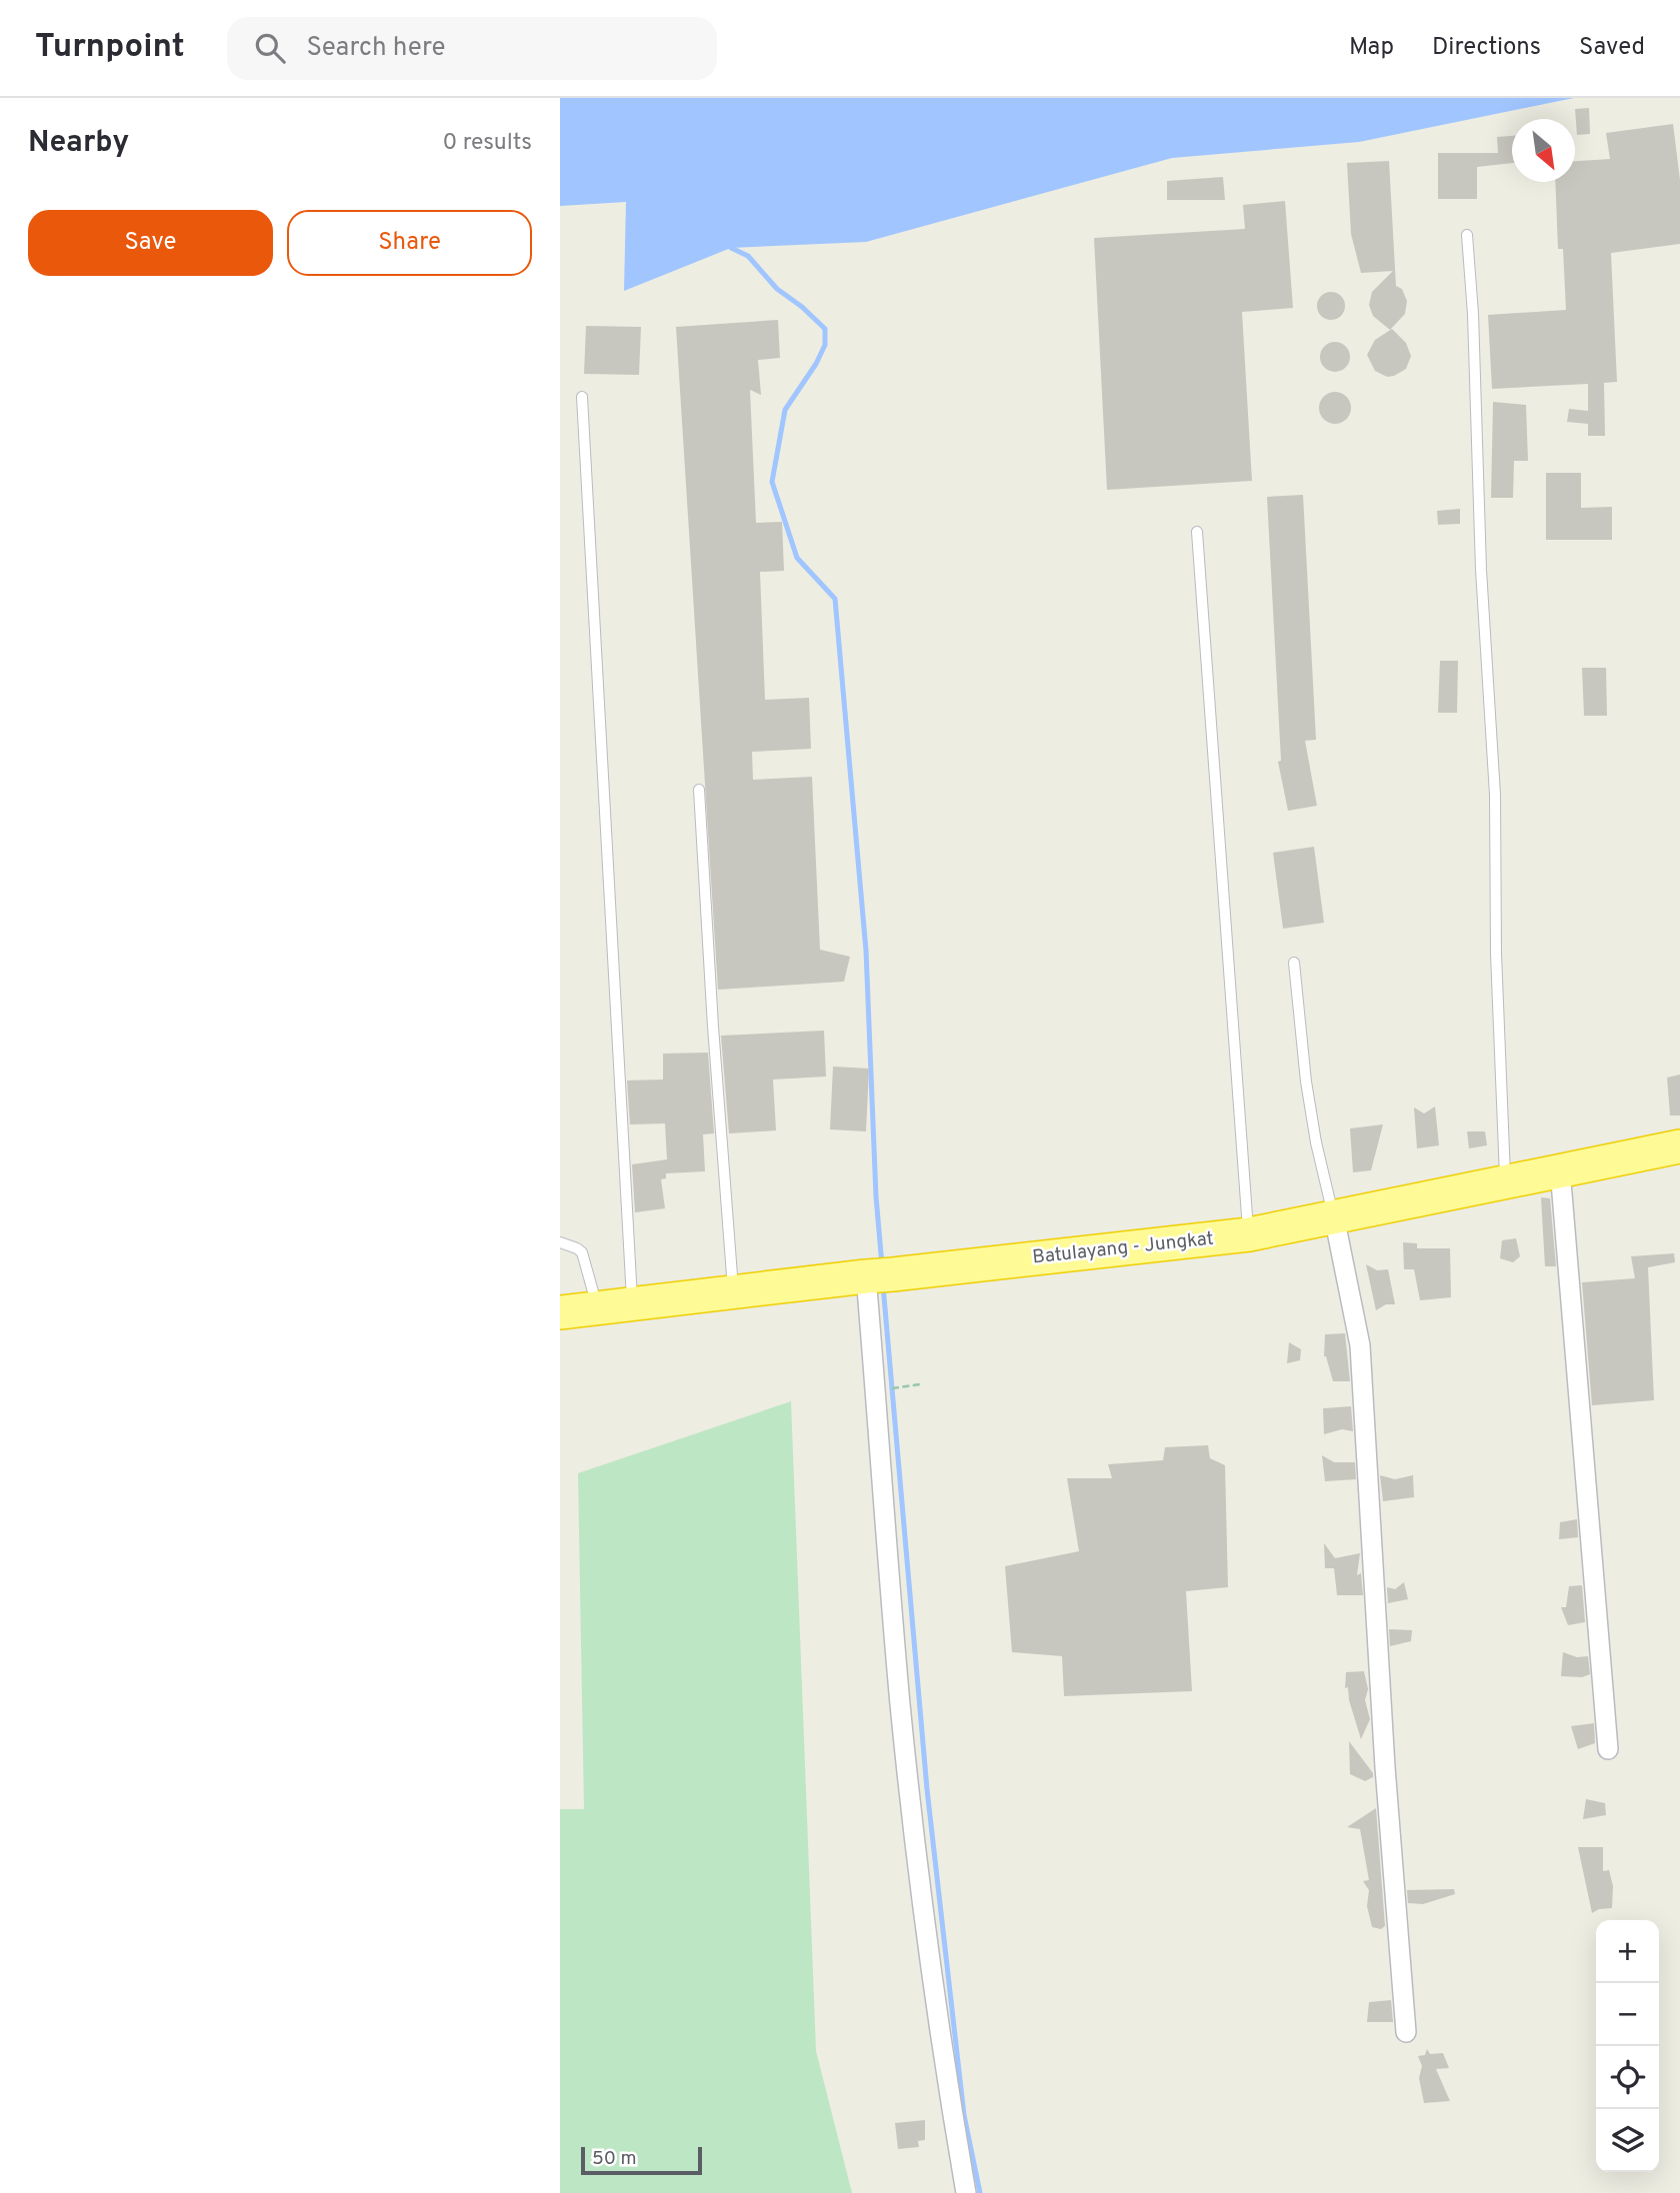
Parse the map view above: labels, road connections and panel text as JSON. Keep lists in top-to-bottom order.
{
  "streets": {
    "highway": ["Batulayang - Jungkat"]
  },
  "scale_bar": "50 m",
  "north": "bottom right",
  "page": {
    "header": "Turnpoint",
    "search": "Search here",
    "nav": ["Map", "Directions", "Saved"],
    "heading": ["Nearby", "0 results"],
    "buttons": ["Save", "Share"],
    "map_buttons": ["+", "−"],
    "scale": "50 m"
  }
}
